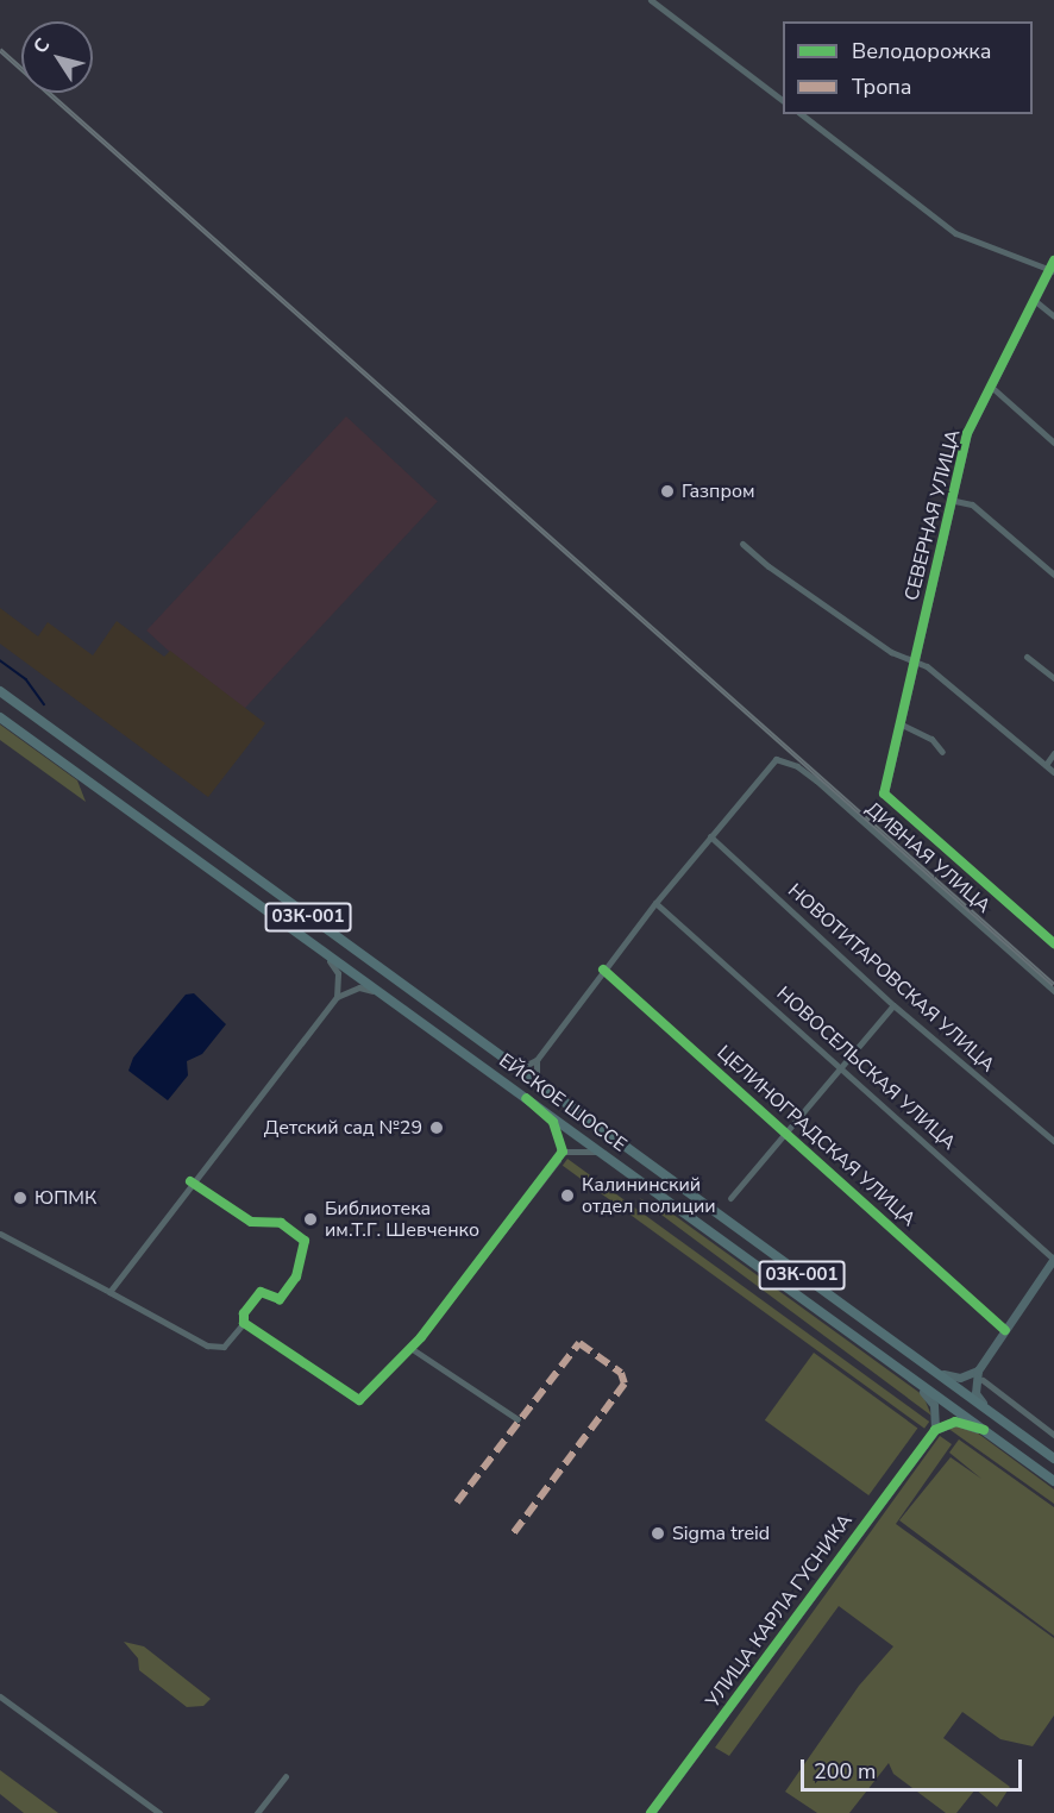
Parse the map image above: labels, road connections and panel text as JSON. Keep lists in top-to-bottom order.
{
  "streets": {
    "main road": ["03К-001", "ЕЙСКОЕ ШОССЕ"],
    "street": [
      "СЕВЕРНАЯ УЛИЦА",
      "ДИВНАЯ УЛИЦА",
      "НОВОТИТАРОВСКАЯ УЛИЦА",
      "НОВОСЕЛЬСКАЯ УЛИЦА",
      "ЦЕЛИНОГРАДСКАЯ УЛИЦА",
      "УЛИЦА КАРЛА ГУСНИКА"
    ]
  },
  "crossings": [
    ["ДИВНАЯ УЛИЦА", "НОВОТИТАРОВСКАЯ УЛИЦА"],
    ["03К-001", "ЕЙСКОЕ ШОССЕ"]
  ],
  "places": [
    "Газпром",
    "Детский сад №29",
    "Калининский отдел полиции",
    "ЮПМК",
    "Библиотека им.Т.Г. Шевченко",
    "Sigma treid"
  ],
  "legend": ["Велодорожка", "Тропа"],
  "scale_bar": "200 m",
  "north": "top left"
}
